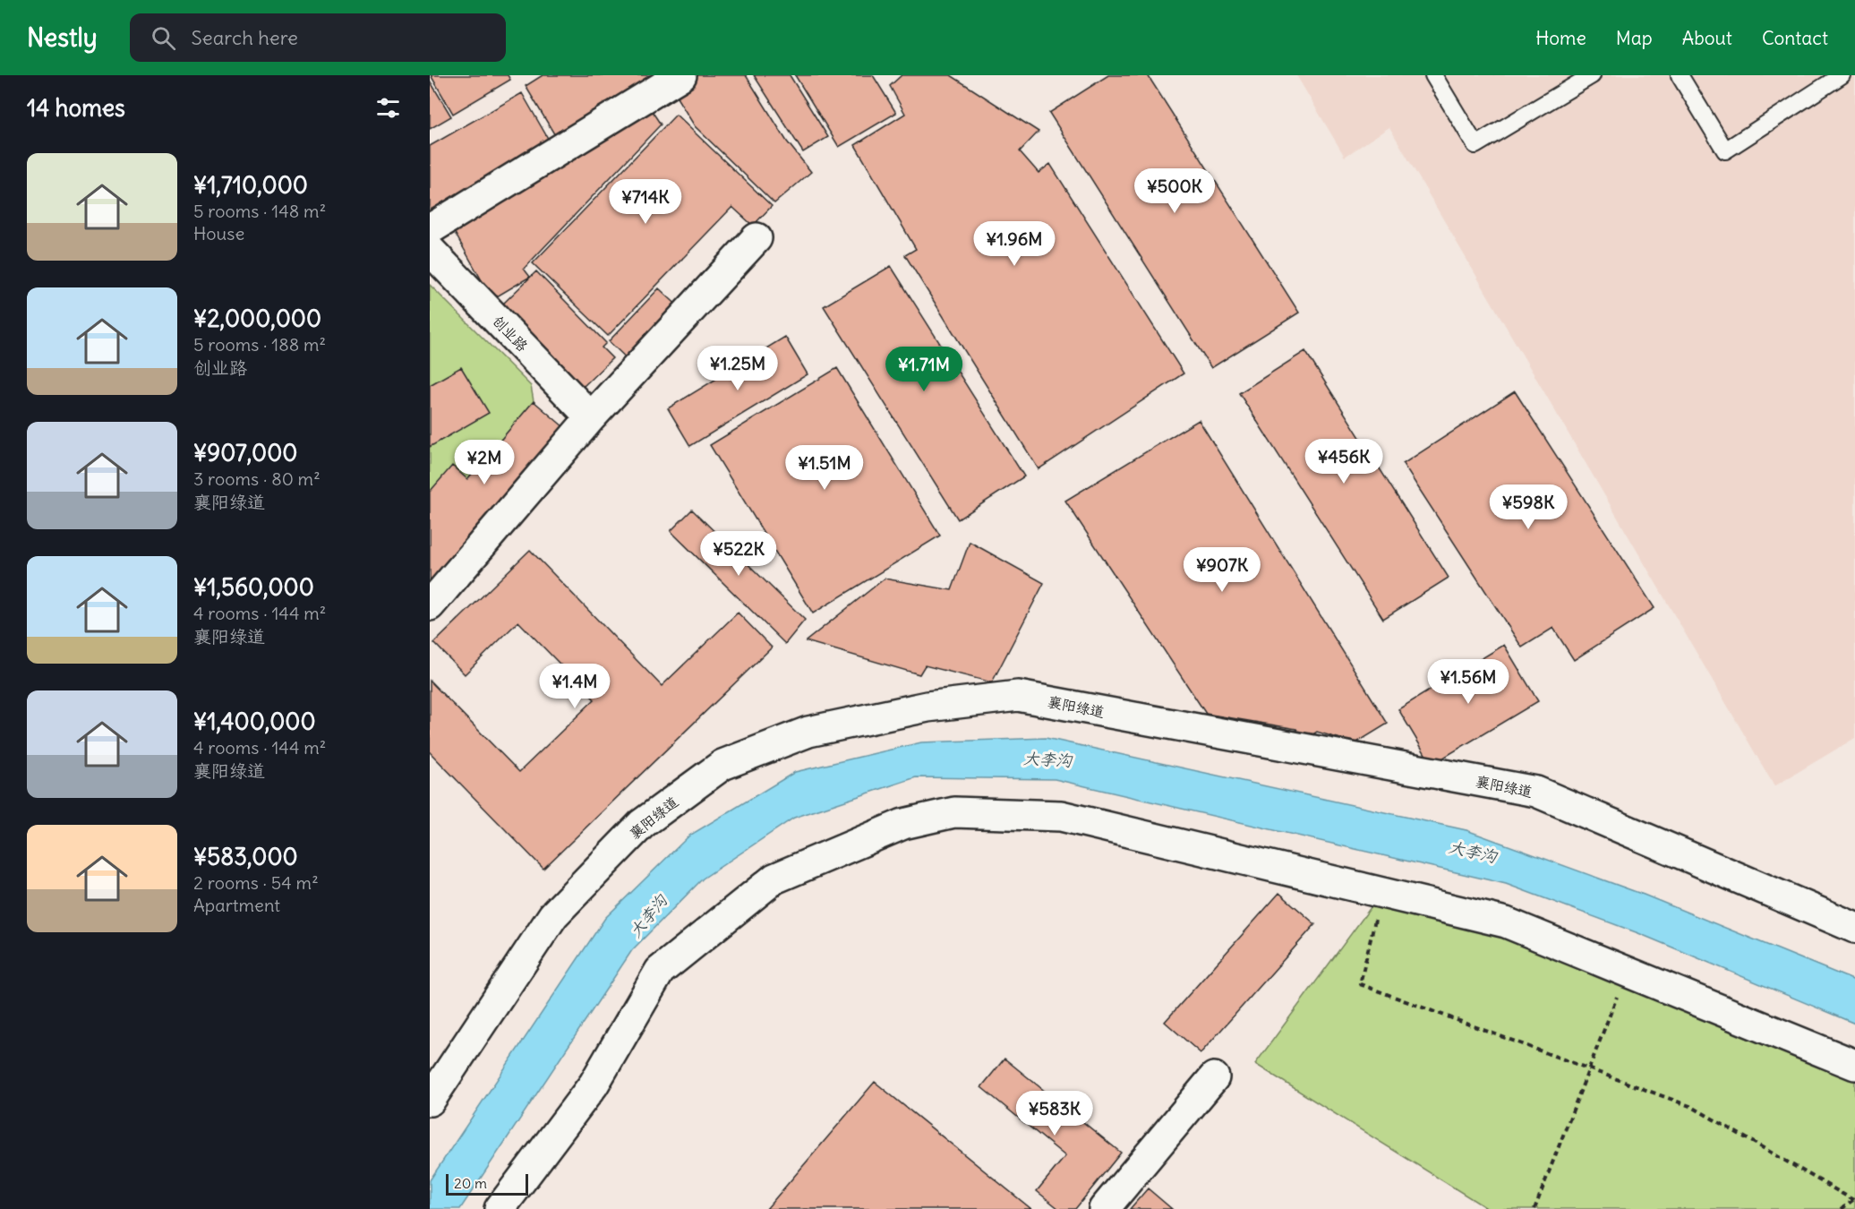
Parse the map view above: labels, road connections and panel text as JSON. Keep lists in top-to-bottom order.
{
  "streets": {
    "street": ["创业路", "襄阳绿道"]
  },
  "water": ["大李沟"],
  "scale_bar": "20 m",
  "page": {
    "header": "Nestly",
    "search": "Search here",
    "nav": [
      "Home",
      "Map",
      "About",
      "Contact"
    ],
    "heading": "14 homes",
    "list": [
      {
        "name": "¥1,710,000",
        "note": "5 rooms · 148 m² · House"
      },
      {
        "name": "¥2,000,000",
        "note": "5 rooms · 188 m² · 创业路"
      },
      {
        "name": "¥907,000",
        "note": "3 rooms · 80 m² · 襄阳绿道"
      },
      {
        "name": "¥1,560,000",
        "note": "4 rooms · 144 m² · 襄阳绿道"
      },
      {
        "name": "¥1,400,000",
        "note": "4 rooms · 144 m² · 襄阳绿道"
      },
      {
        "name": "¥583,000",
        "note": "2 rooms · 54 m² · Apartment"
      }
    ],
    "price": [
      "¥500K",
      "¥714K",
      "¥1.96M",
      "¥1.25M",
      "¥1.71M",
      "¥456K",
      "¥2M",
      "¥1.51M",
      "¥598K",
      "¥522K",
      "¥907K",
      "¥1.56M",
      "¥1.4M",
      "¥583K"
    ],
    "scale": "20 m"
  }
}
